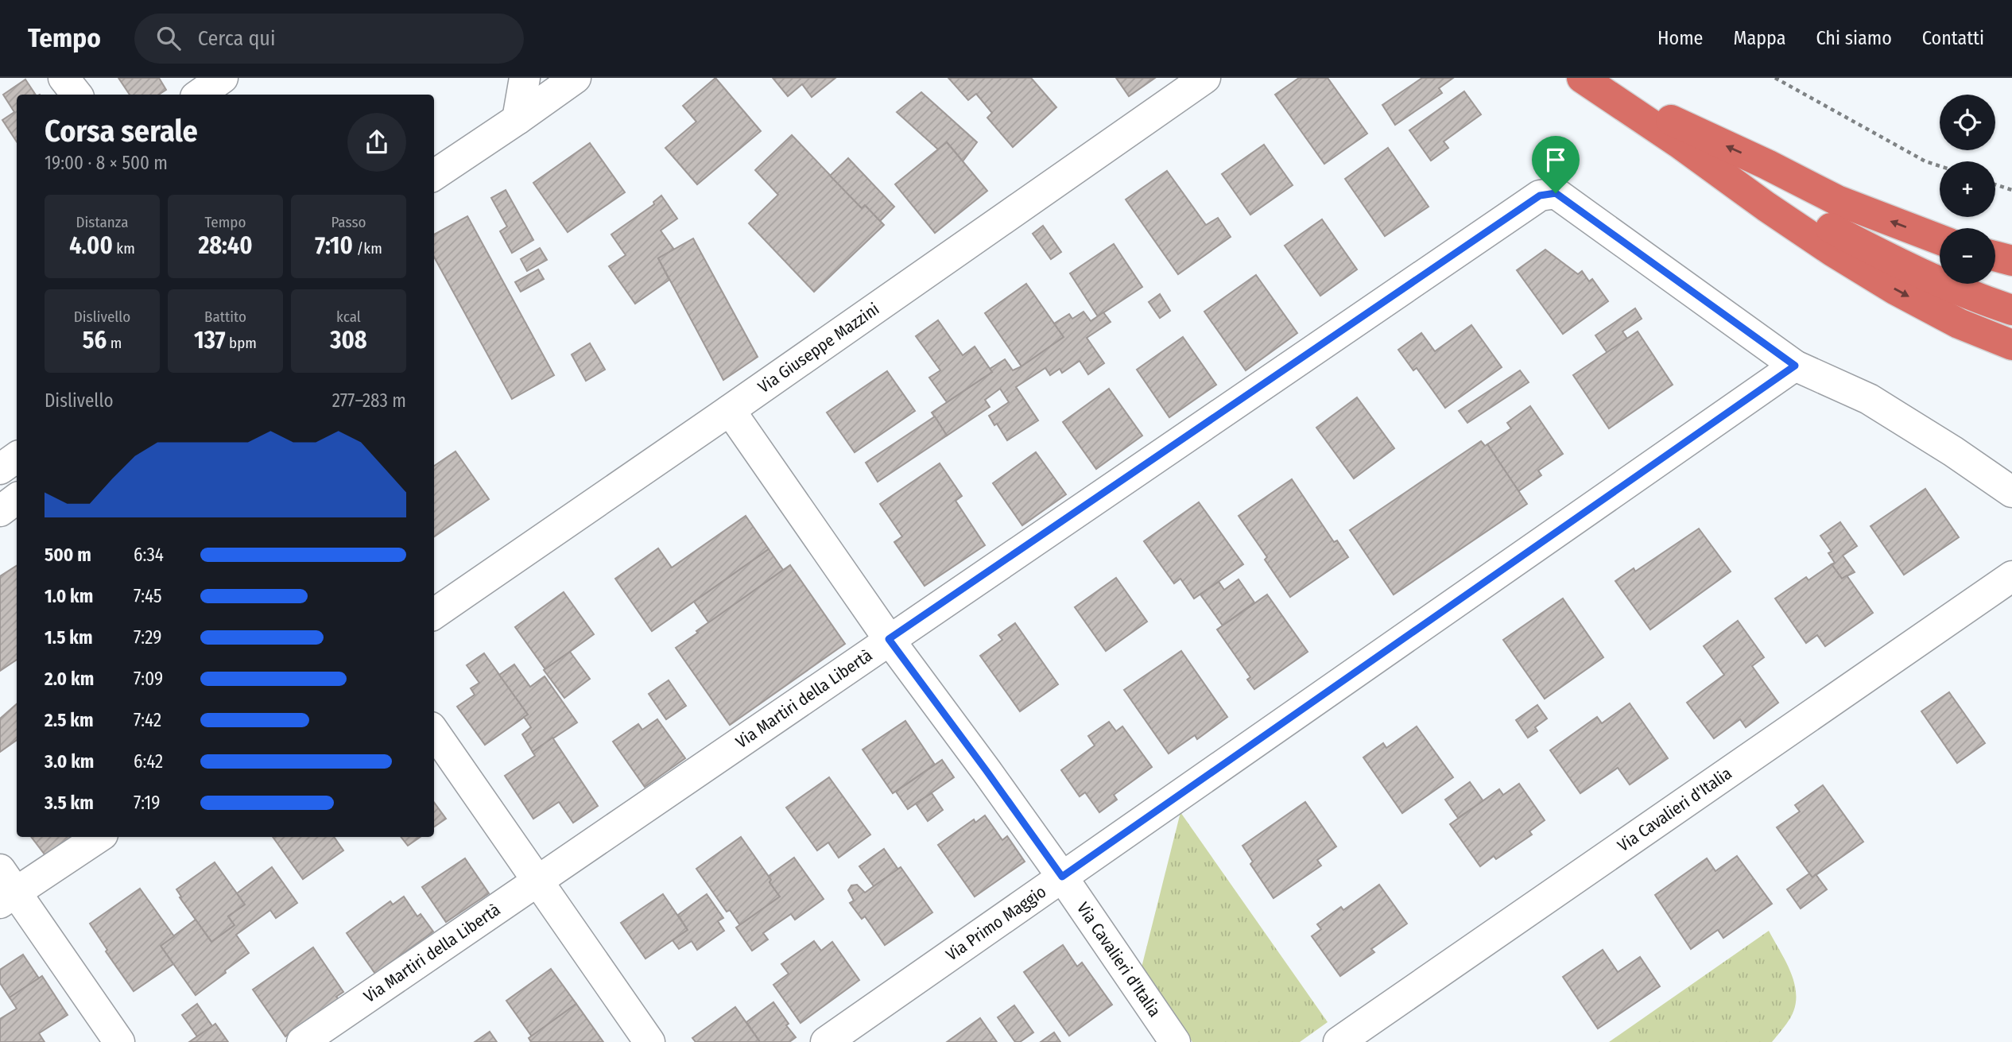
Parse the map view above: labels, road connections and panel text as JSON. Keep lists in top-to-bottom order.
{
  "streets": {
    "street": [
      "Via Giuseppe Mazzini",
      "Via Martiri della Libertà",
      "Via Cavalieri d'Italia",
      "Via Primo Maggio"
    ]
  },
  "crossings": [
    ["Via Giuseppe Mazzini", "Via Cavalieri d'Italia"],
    ["Via Martiri della Libertà", "Via Cavalieri d'Italia"],
    ["Via Martiri della Libertà", "Via Primo Maggio"],
    ["Via Cavalieri d'Italia", "Via Primo Maggio"]
  ],
  "page": {
    "header": "Tempo",
    "search": "Cerca qui",
    "nav": [
      "Home",
      "Mappa",
      "Chi siamo",
      "Contatti"
    ],
    "map_buttons": ["+", "−"],
    "heading": ["Corsa serale", "19:00 · 8 × 500 m"],
    "stats": [
      ["Distanza", "4.00 km"],
      ["Tempo", "28:40"],
      ["Passo", "7:10 /km"],
      ["Dislivello", "56 m"],
      ["Battito", "137 bpm"],
      ["kcal", "308"]
    ],
    "chart": ["Dislivello", "277–283 m"],
    "list": [
      {
        "name": "500 m",
        "note": "6:34"
      },
      {
        "name": "1.0 km",
        "note": "7:45"
      },
      {
        "name": "1.5 km",
        "note": "7:29"
      },
      {
        "name": "2.0 km",
        "note": "7:09"
      },
      {
        "name": "2.5 km",
        "note": "7:42"
      },
      {
        "name": "3.0 km",
        "note": "6:42"
      },
      {
        "name": "3.5 km",
        "note": "7:19"
      }
    ]
  }
}
